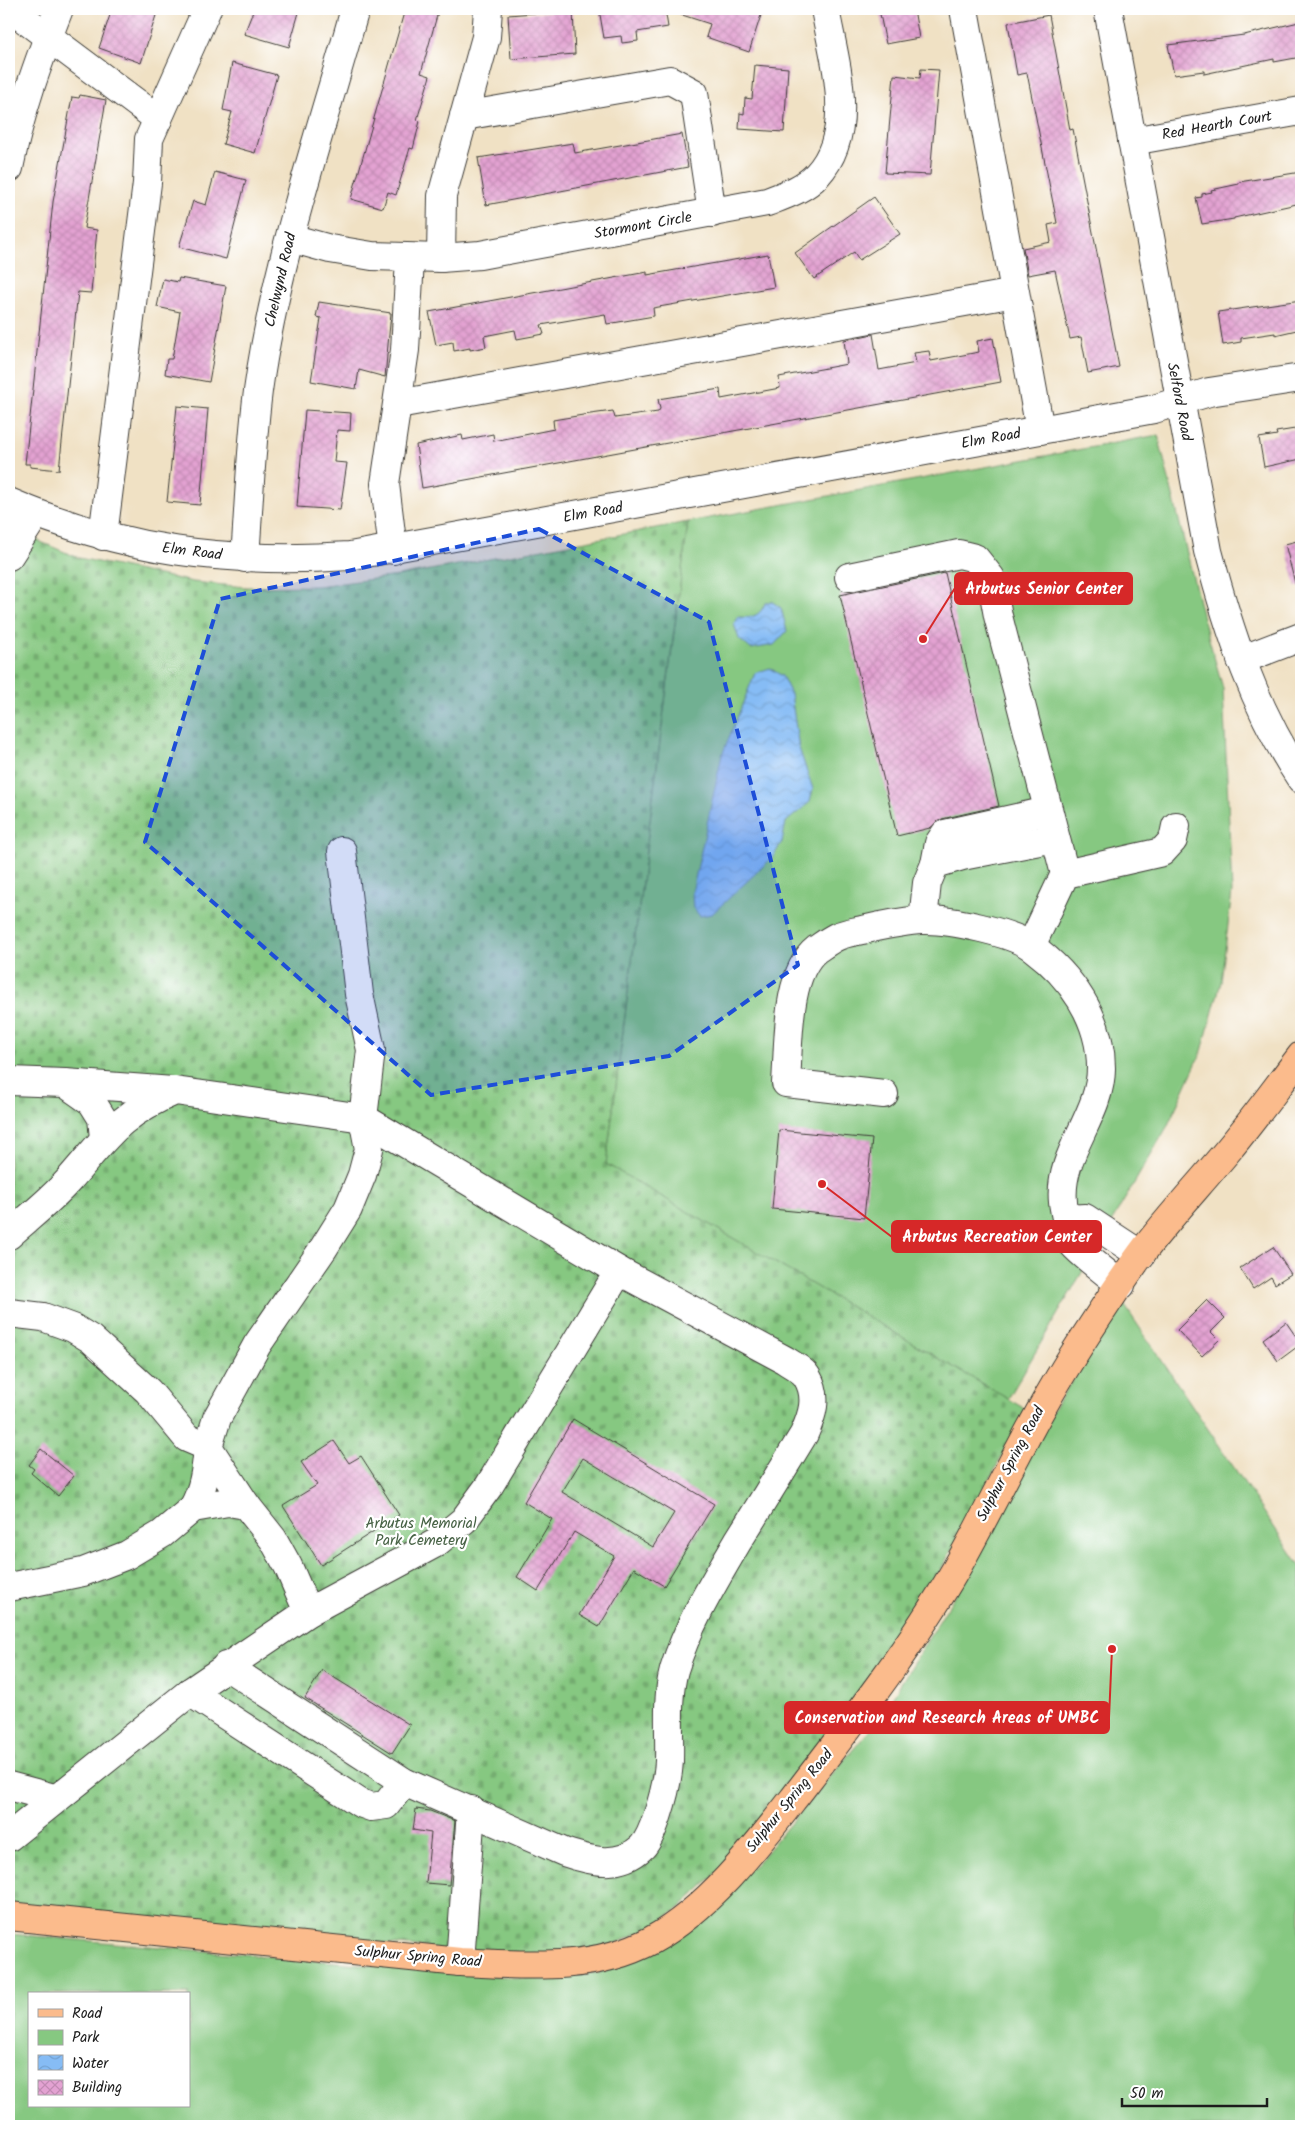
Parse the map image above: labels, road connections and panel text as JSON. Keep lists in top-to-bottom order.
{
  "streets": {
    "main road": ["Sulphur Spring Road"],
    "street": [
      "Red Hearth Court",
      "Stormont Circle",
      "Chelwynd Road",
      "Selford Road",
      "Elm Road"
    ]
  },
  "crossings": [
    ["Red Hearth Court", "Selford Road"],
    ["Stormont Circle", "Chelwynd Road"],
    ["Chelwynd Road", "Elm Road"],
    ["Selford Road", "Elm Road"]
  ],
  "parks": ["Arbutus Memorial Park Cemetery"],
  "places": ["Arbutus Senior Center", "Arbutus Recreation Center", "Conservation and Research Areas of UMBC"],
  "legend": [
    "Road",
    "Park",
    "Water",
    "Building"
  ],
  "scale_bar": "50 m"
}
